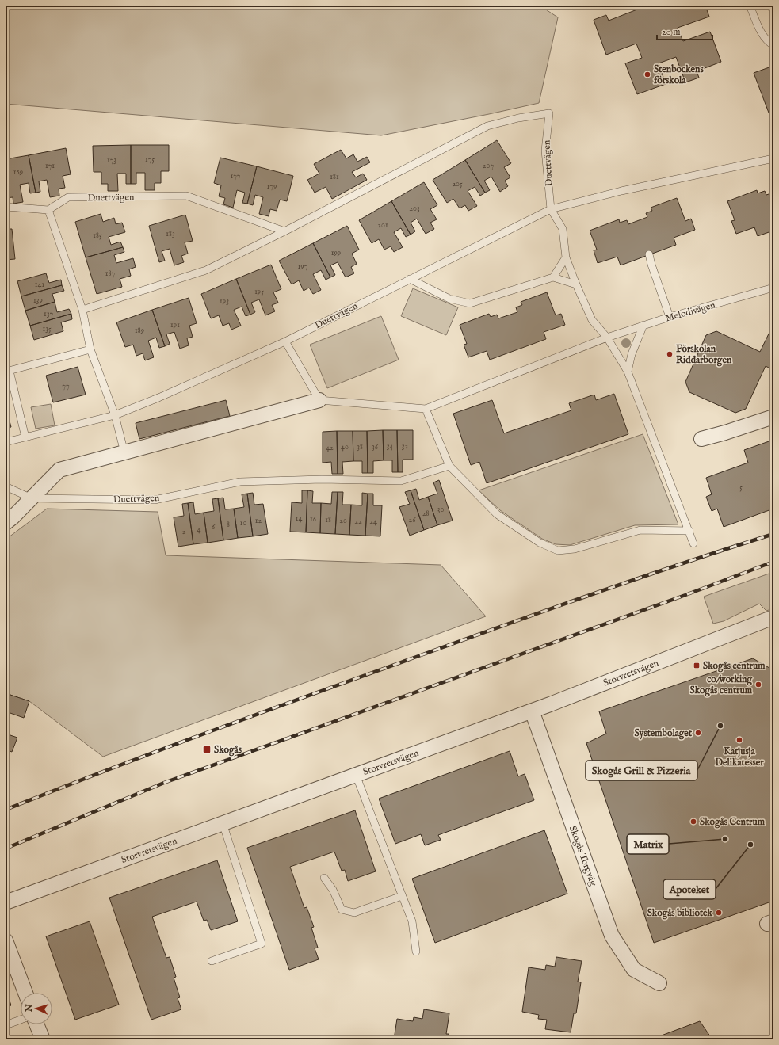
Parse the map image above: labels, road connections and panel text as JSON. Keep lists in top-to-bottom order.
{
  "streets": {
    "street": ["Storvretsvägen", "Skogås Torgväg"],
    "lane": ["Duettvägen", "Melodivägen"]
  },
  "crossings": [
    ["Storvretsvägen", "Skogås Torgväg"]
  ],
  "places": {
    "other": [
      "Stenbockens förskola",
      "Förskolan Riddarborgen",
      "co/working Skogås centrum",
      "Skogås Grill & Pizzeria",
      "Systembolaget",
      "Katjusja Delikatesser",
      "Skogås Centrum",
      "Matrix",
      "Apoteket",
      "Skogås bibliotek"
    ],
    "transit": ["Skogås centrum", "Skogås"]
  },
  "house_numbers": [
    "175",
    "173",
    "171",
    "207",
    "169",
    "177",
    "181",
    "205",
    "179",
    "203",
    "201",
    "183",
    "185",
    "199",
    "197",
    "187",
    "141",
    "195",
    "139",
    "193",
    "137",
    "191",
    "135",
    "189",
    "77",
    "34",
    "32",
    "40",
    "38",
    "36",
    "42",
    "5",
    "30",
    "28",
    "14",
    "16",
    "18",
    "26",
    "12",
    "20",
    "22",
    "24",
    "10",
    "8",
    "6",
    "4",
    "2"
  ],
  "scale_bar": "20 m",
  "north": "left"
}
